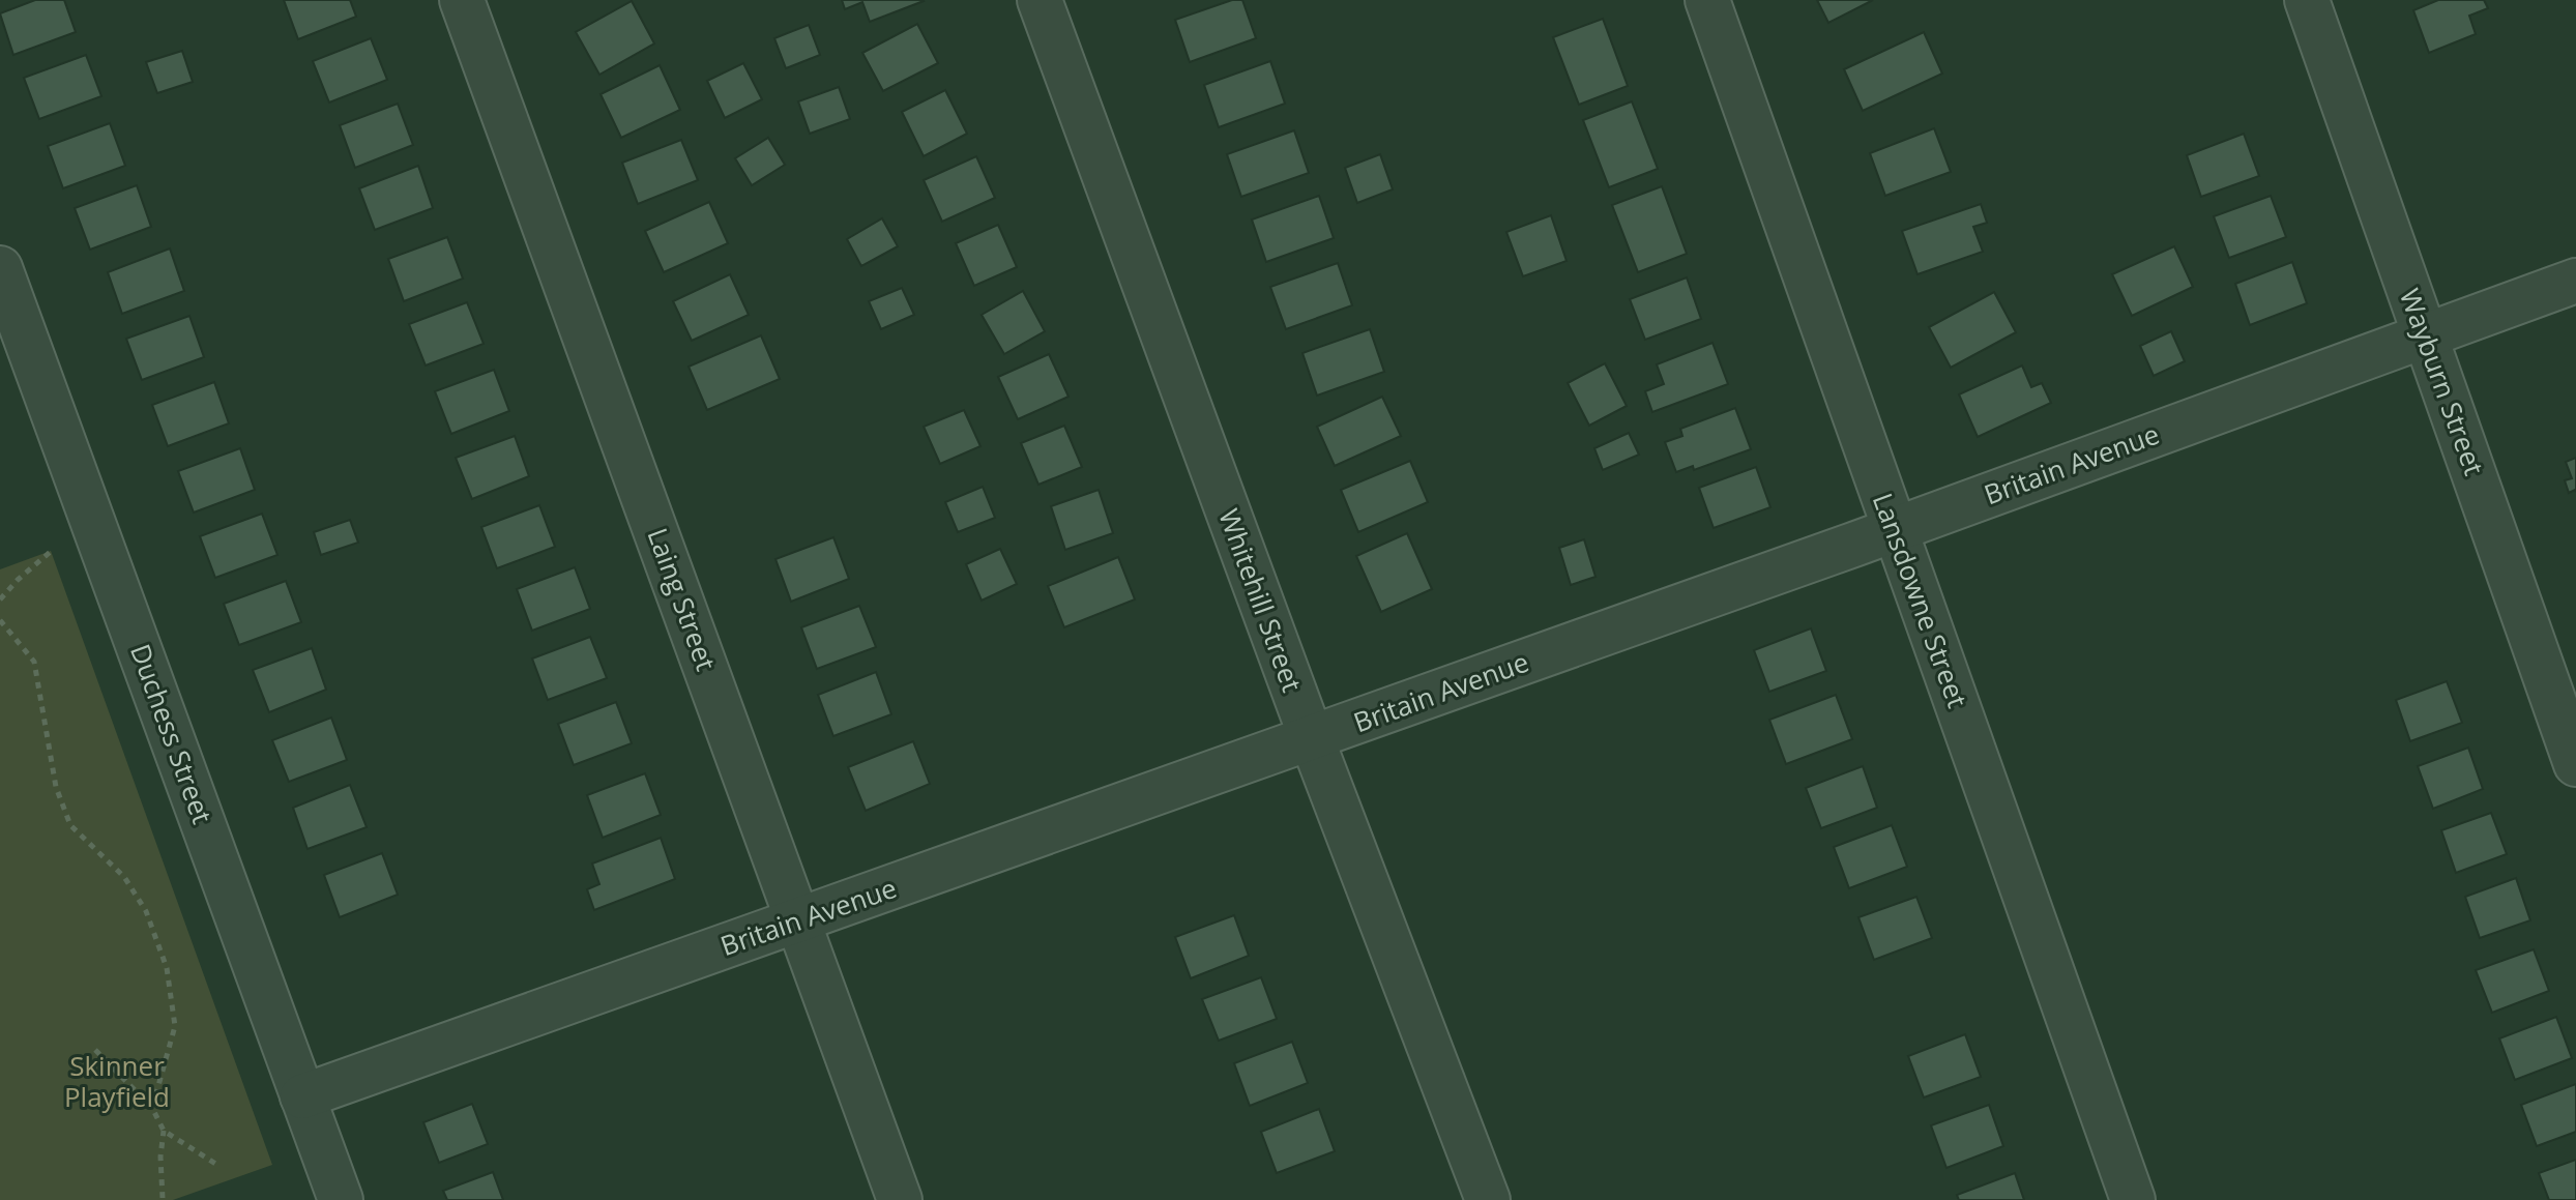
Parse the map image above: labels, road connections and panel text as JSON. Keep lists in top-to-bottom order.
{
  "streets": {
    "street": [
      "Wayburn Street",
      "Britain Avenue",
      "Laing Street",
      "Whitehill Street",
      "Lansdowne Street",
      "Duchess Street"
    ]
  },
  "crossings": [
    ["Wayburn Street", "Britain Avenue"],
    ["Britain Avenue", "Laing Street"],
    ["Britain Avenue", "Whitehill Street"],
    ["Britain Avenue", "Lansdowne Street"],
    ["Britain Avenue", "Duchess Street"]
  ],
  "parks": ["Skinner Playfield"]
}
